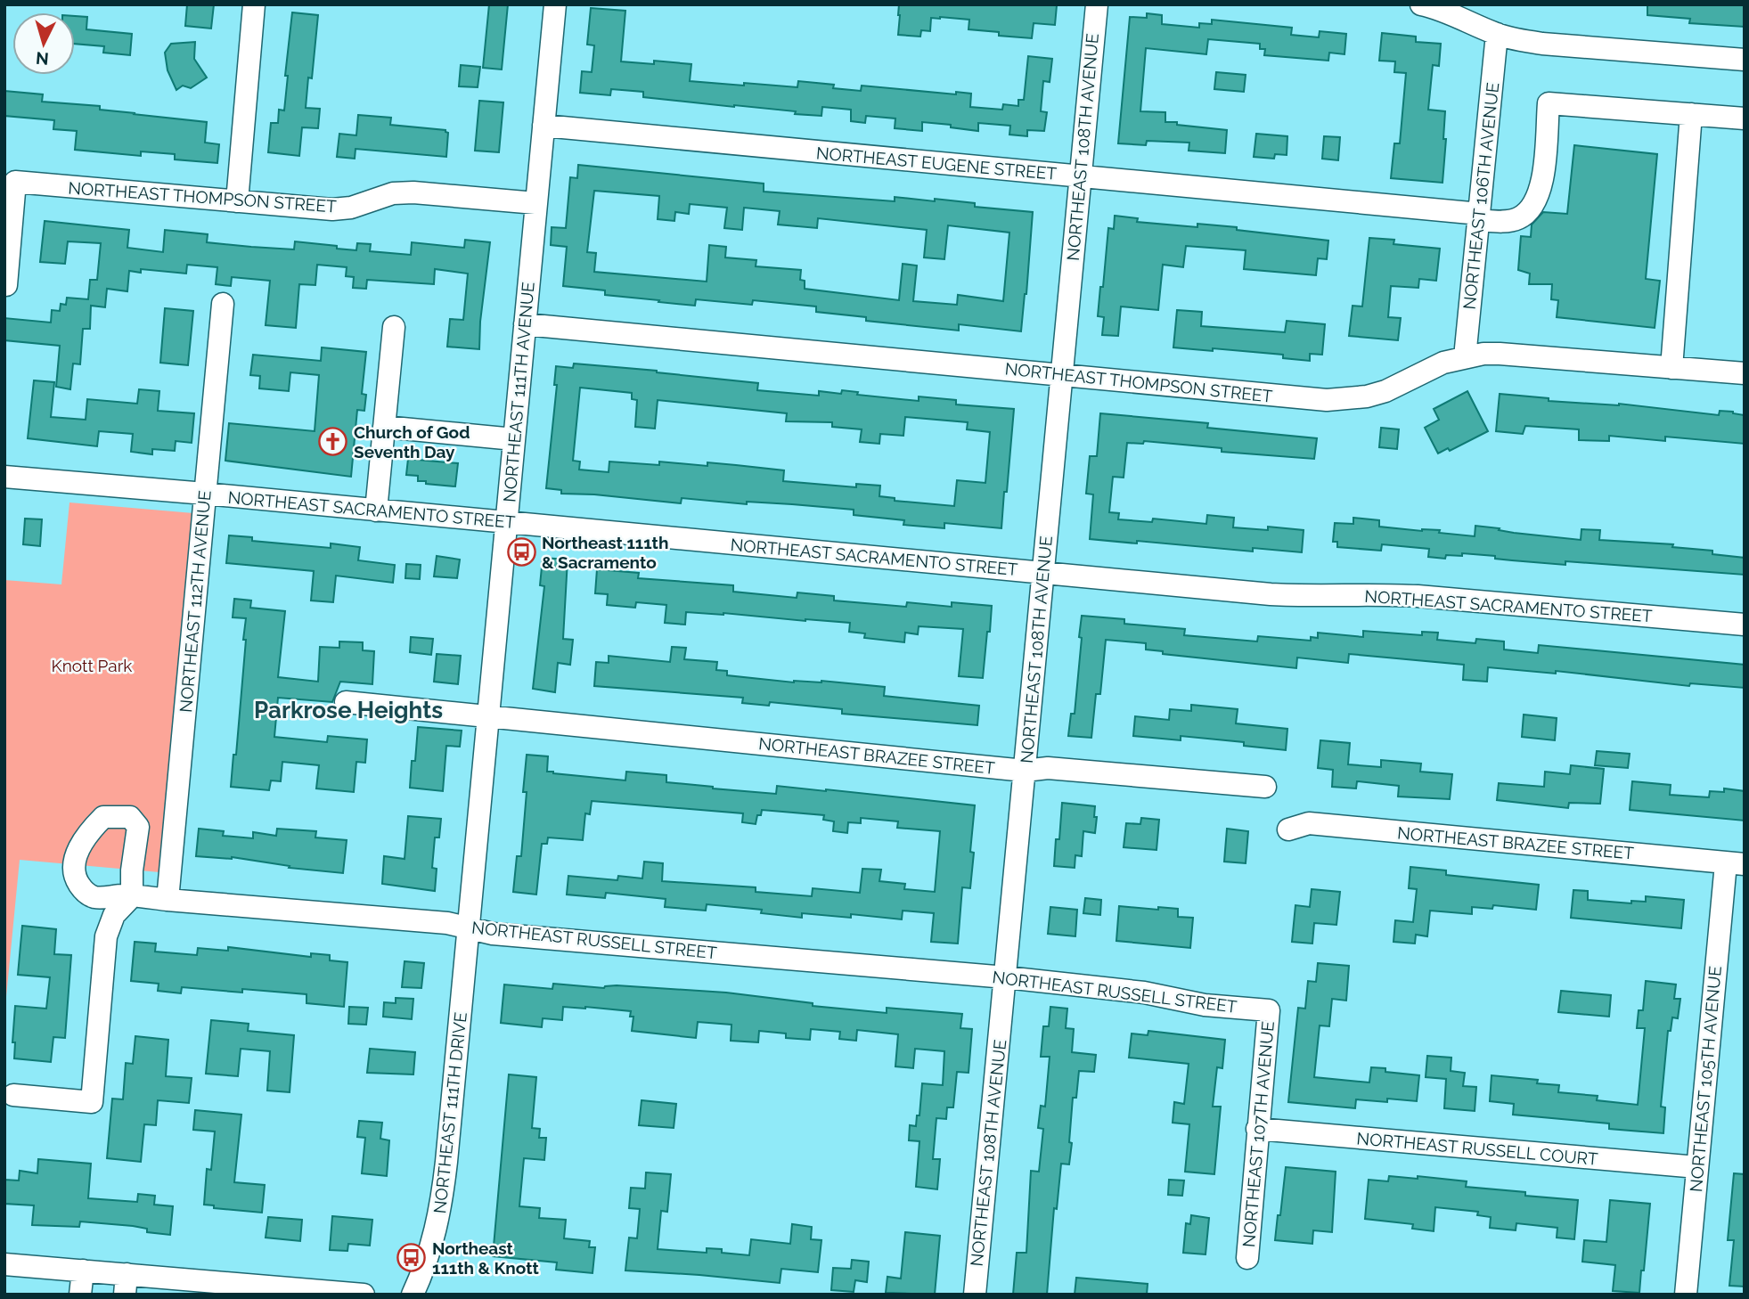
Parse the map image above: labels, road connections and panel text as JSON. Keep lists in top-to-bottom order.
{
  "streets": {
    "street": [
      "NORTHEAST 108TH AVENUE",
      "NORTHEAST EUGENE STREET",
      "NORTHEAST 106TH AVENUE",
      "NORTHEAST THOMPSON STREET",
      "NORTHEAST 111TH AVENUE",
      "NORTHEAST SACRAMENTO STREET",
      "NORTHEAST 112TH AVENUE",
      "NORTHEAST BRAZEE STREET",
      "NORTHEAST RUSSELL STREET",
      "NORTHEAST 105TH AVENUE",
      "NORTHEAST 111TH DRIVE",
      "NORTHEAST 107TH AVENUE",
      "NORTHEAST RUSSELL COURT"
    ]
  },
  "crossings": [
    ["NORTHEAST 108TH AVENUE", "NORTHEAST EUGENE STREET"],
    ["NORTHEAST 108TH AVENUE", "NORTHEAST THOMPSON STREET"],
    ["NORTHEAST 108TH AVENUE", "NORTHEAST SACRAMENTO STREET"],
    ["NORTHEAST 108TH AVENUE", "NORTHEAST BRAZEE STREET"],
    ["NORTHEAST 108TH AVENUE", "NORTHEAST RUSSELL STREET"],
    ["NORTHEAST EUGENE STREET", "NORTHEAST 106TH AVENUE"],
    ["NORTHEAST EUGENE STREET", "NORTHEAST 111TH AVENUE"],
    ["NORTHEAST 106TH AVENUE", "NORTHEAST THOMPSON STREET"],
    ["NORTHEAST THOMPSON STREET", "NORTHEAST 111TH AVENUE"],
    ["NORTHEAST 111TH AVENUE", "NORTHEAST SACRAMENTO STREET"],
    ["NORTHEAST 111TH AVENUE", "NORTHEAST BRAZEE STREET"],
    ["NORTHEAST 111TH AVENUE", "NORTHEAST RUSSELL STREET"],
    ["NORTHEAST 111TH AVENUE", "NORTHEAST 111TH DRIVE"],
    ["NORTHEAST SACRAMENTO STREET", "NORTHEAST 112TH AVENUE"],
    ["NORTHEAST 112TH AVENUE", "NORTHEAST RUSSELL STREET"],
    ["NORTHEAST BRAZEE STREET", "NORTHEAST 105TH AVENUE"],
    ["NORTHEAST RUSSELL STREET", "NORTHEAST 111TH DRIVE"],
    ["NORTHEAST RUSSELL STREET", "NORTHEAST 107TH AVENUE"],
    ["NORTHEAST 105TH AVENUE", "NORTHEAST RUSSELL COURT"],
    ["NORTHEAST 107TH AVENUE", "NORTHEAST RUSSELL COURT"]
  ],
  "districts": ["Parkrose Heights"],
  "parks": ["Knott Park"],
  "places": {
    "church": ["Church of God Seventh Day"],
    "bus stop": ["Northeast 111th & Sacramento", "Northeast 111th & Knott"]
  },
  "north": "bottom"
}
